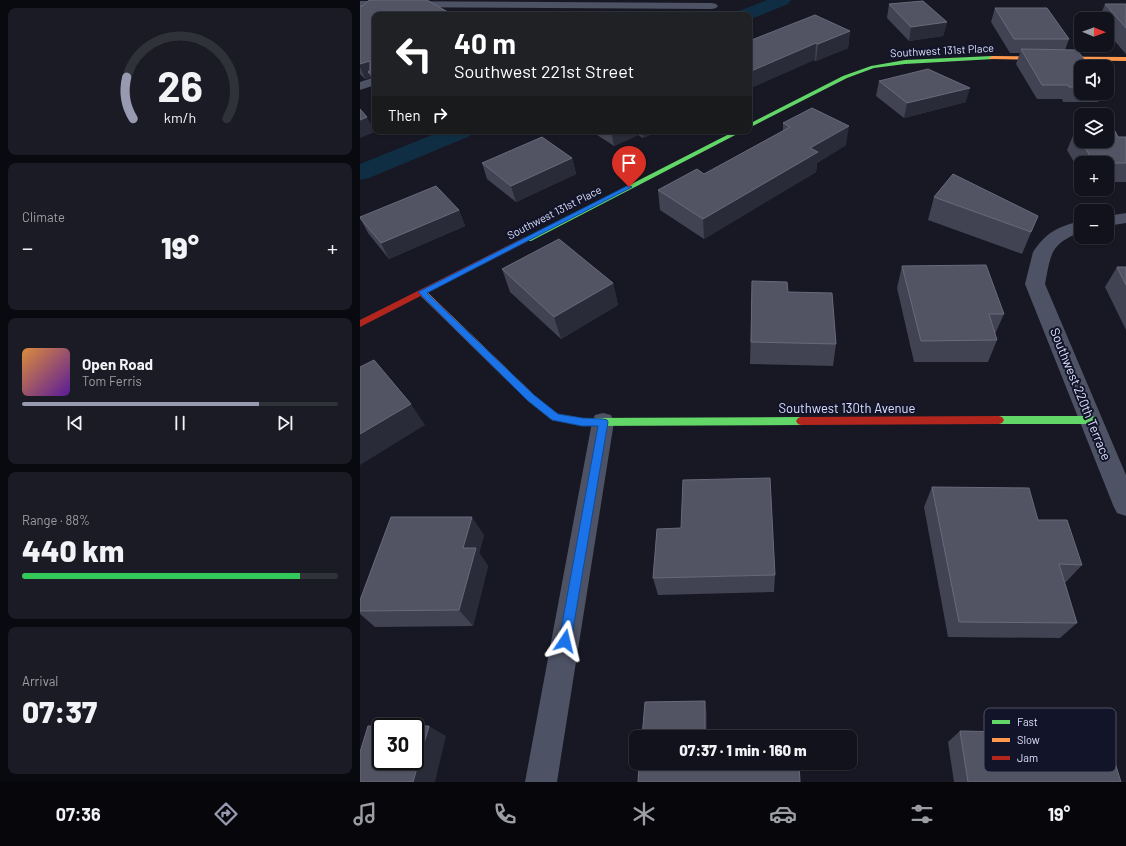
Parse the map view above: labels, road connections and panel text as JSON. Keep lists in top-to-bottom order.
{
  "streets": {
    "street": ["Southwest 131st Place", "Southwest 220th Terrace", "Southwest 130th Avenue"]
  },
  "crossings": [
    ["Southwest 131st Place", "Southwest 130th Avenue"],
    ["Southwest 220th Terrace", "Southwest 130th Avenue"]
  ],
  "legend": ["Fast", "Slow", "Jam"],
  "north": "right",
  "page": {
    "map_buttons": ["+", "−"],
    "turn": ["40 m", "Southwest 221st Street"],
    "then": "Then",
    "tile": [
      "Climate",
      ["Range · 88%", "440 km"],
      ["Arrival", "07:37"]
    ],
    "heat": ["−", "19°", "+"],
    "song": ["Open Road", "Tom Ferris"],
    "limit": "30",
    "trip": "07:37 · 1 min · 160 m",
    "tabs": ["07:36", "19°"],
    "gauge": ["26", "km/h"]
  }
}
